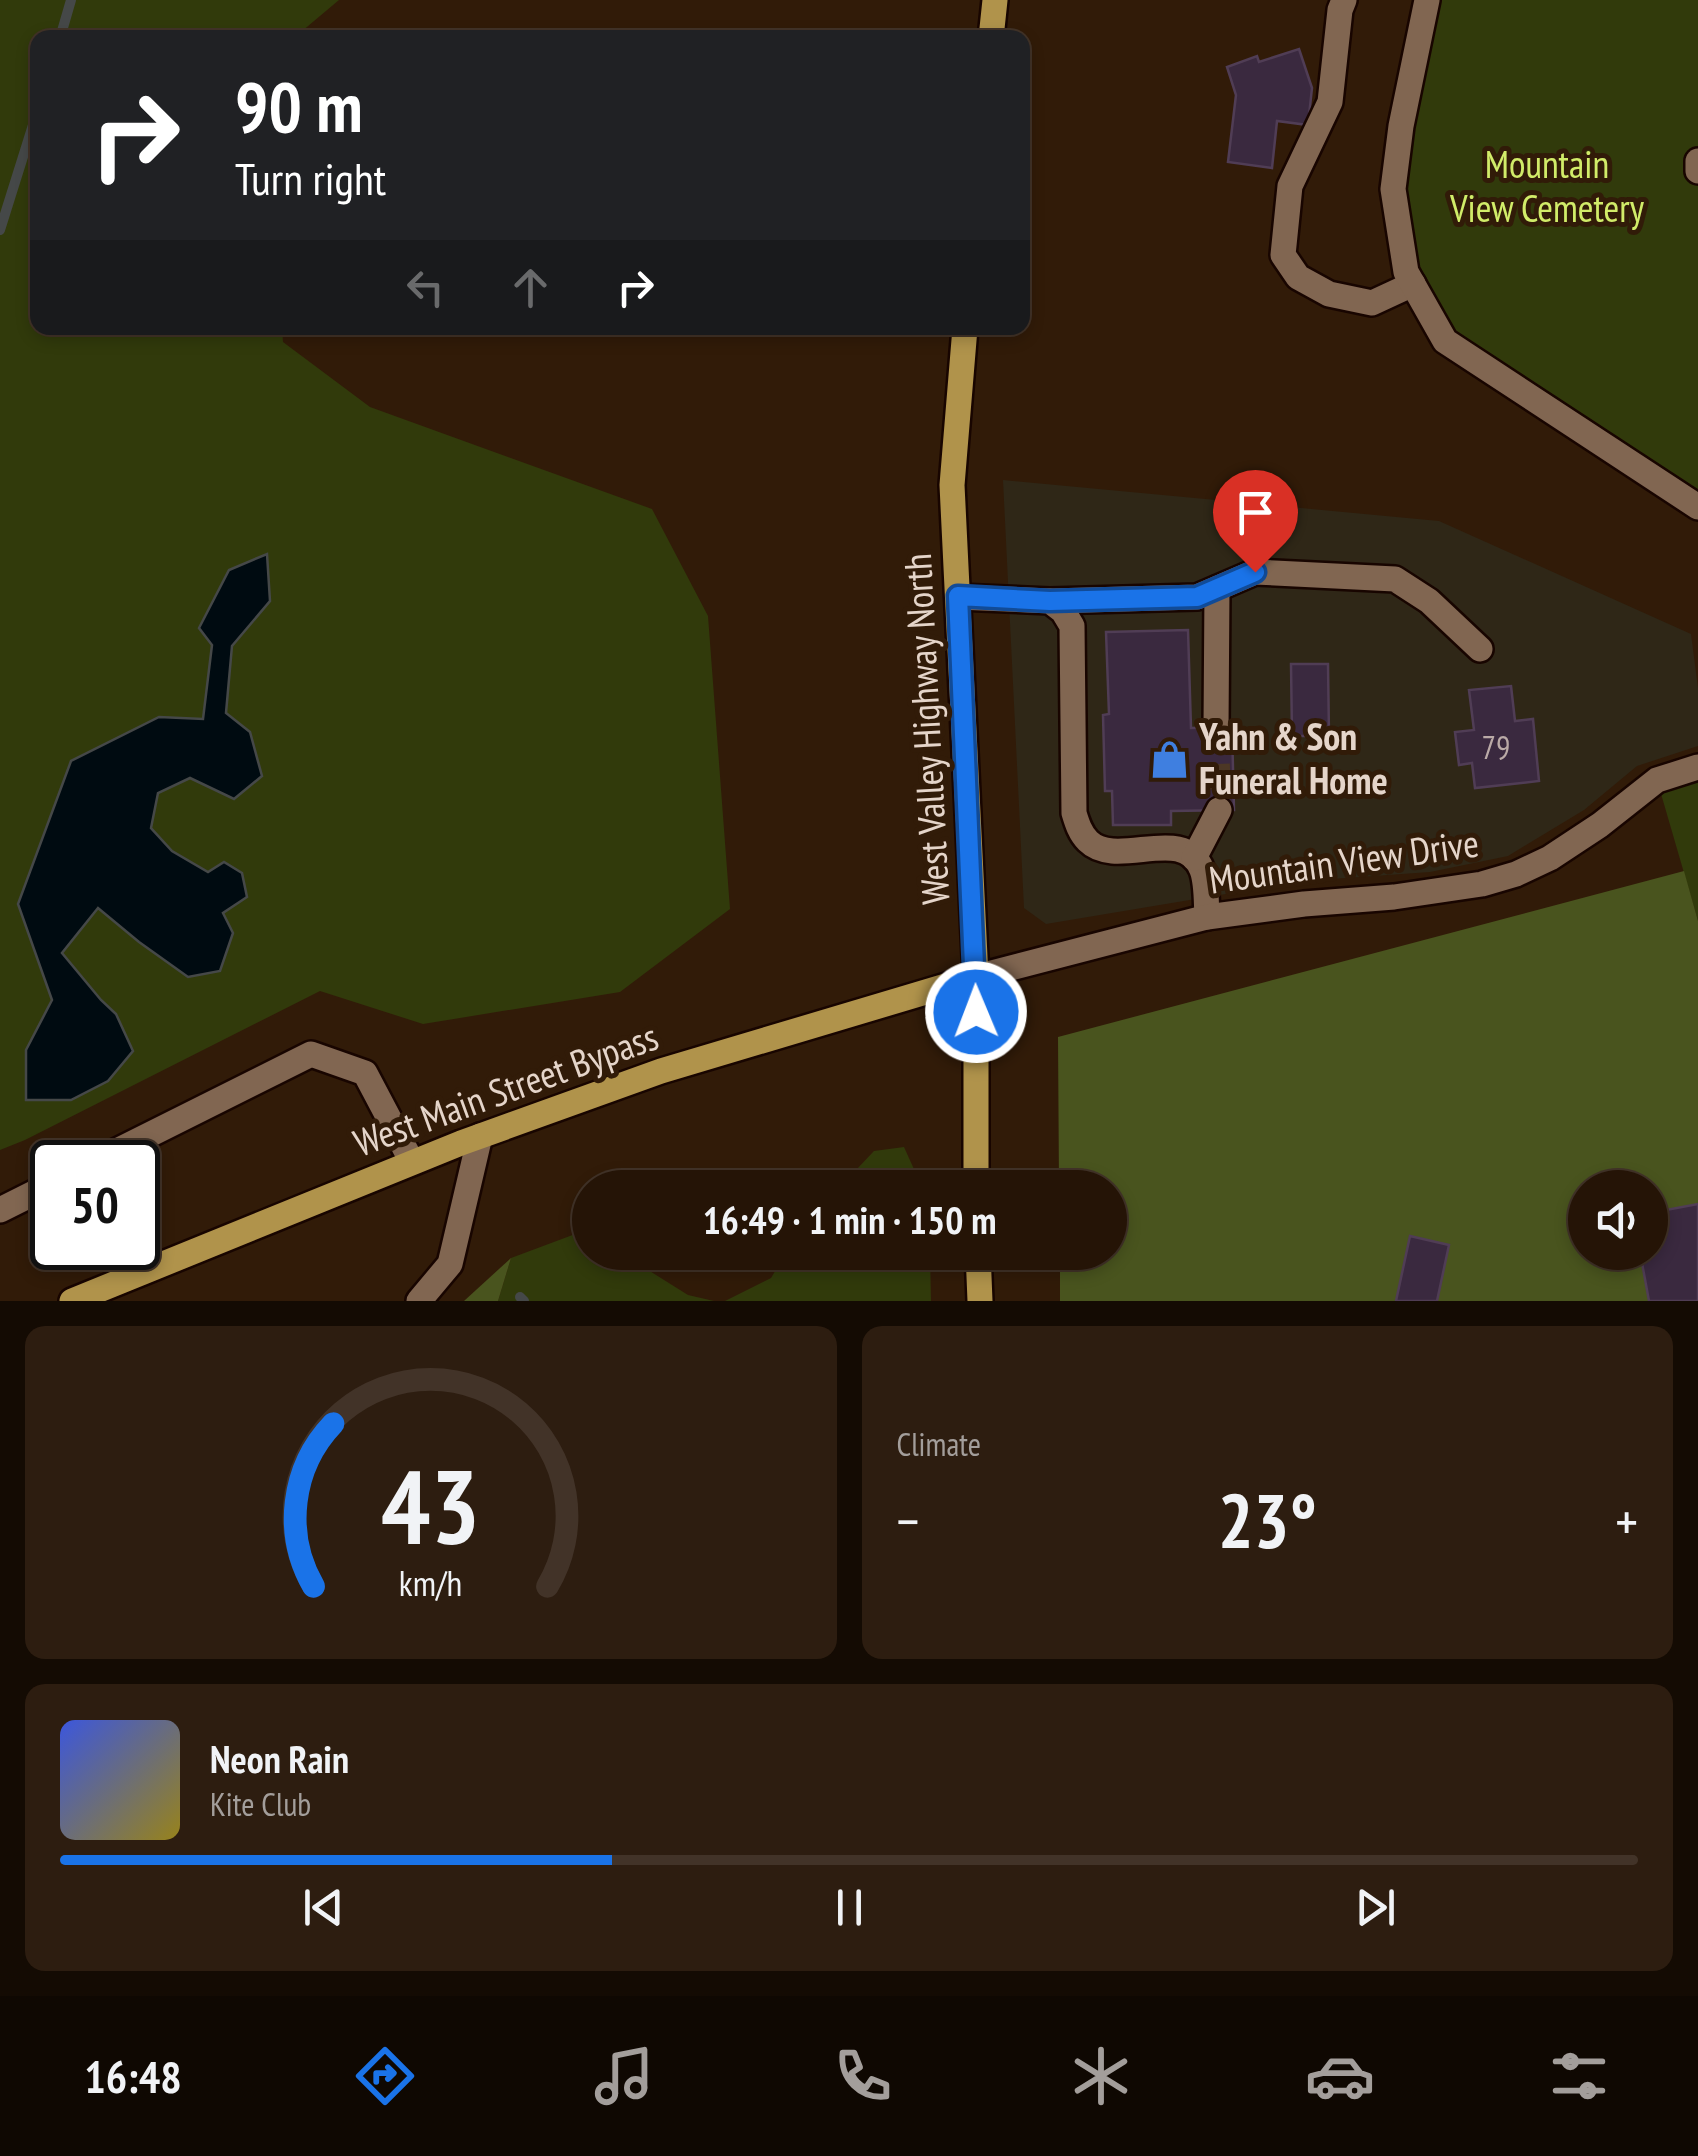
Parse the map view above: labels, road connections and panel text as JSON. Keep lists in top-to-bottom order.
{
  "streets": {
    "main road": ["West Valley Highway North", "West Main Street Bypass"],
    "street": ["Mountain View Drive"]
  },
  "crossings": [
    ["West Valley Highway North", "Mountain View Drive"],
    ["West Valley Highway North", "West Main Street Bypass"],
    ["Mountain View Drive", "West Main Street Bypass"]
  ],
  "parks": ["Mountain View Cemetery"],
  "places": {
    "shop": ["Yahn & Son Funeral Home"]
  },
  "house_numbers": ["79"],
  "page": {
    "turn": ["90 m", "Turn right"],
    "limit": "50",
    "trip": "16:49 · 1 min · 150 m",
    "tile": "Climate",
    "heat": ["−", "23°", "+"],
    "song": ["Neon Rain", "Kite Club"],
    "tabs": "16:48",
    "gauge": ["43", "km/h"]
  }
}
